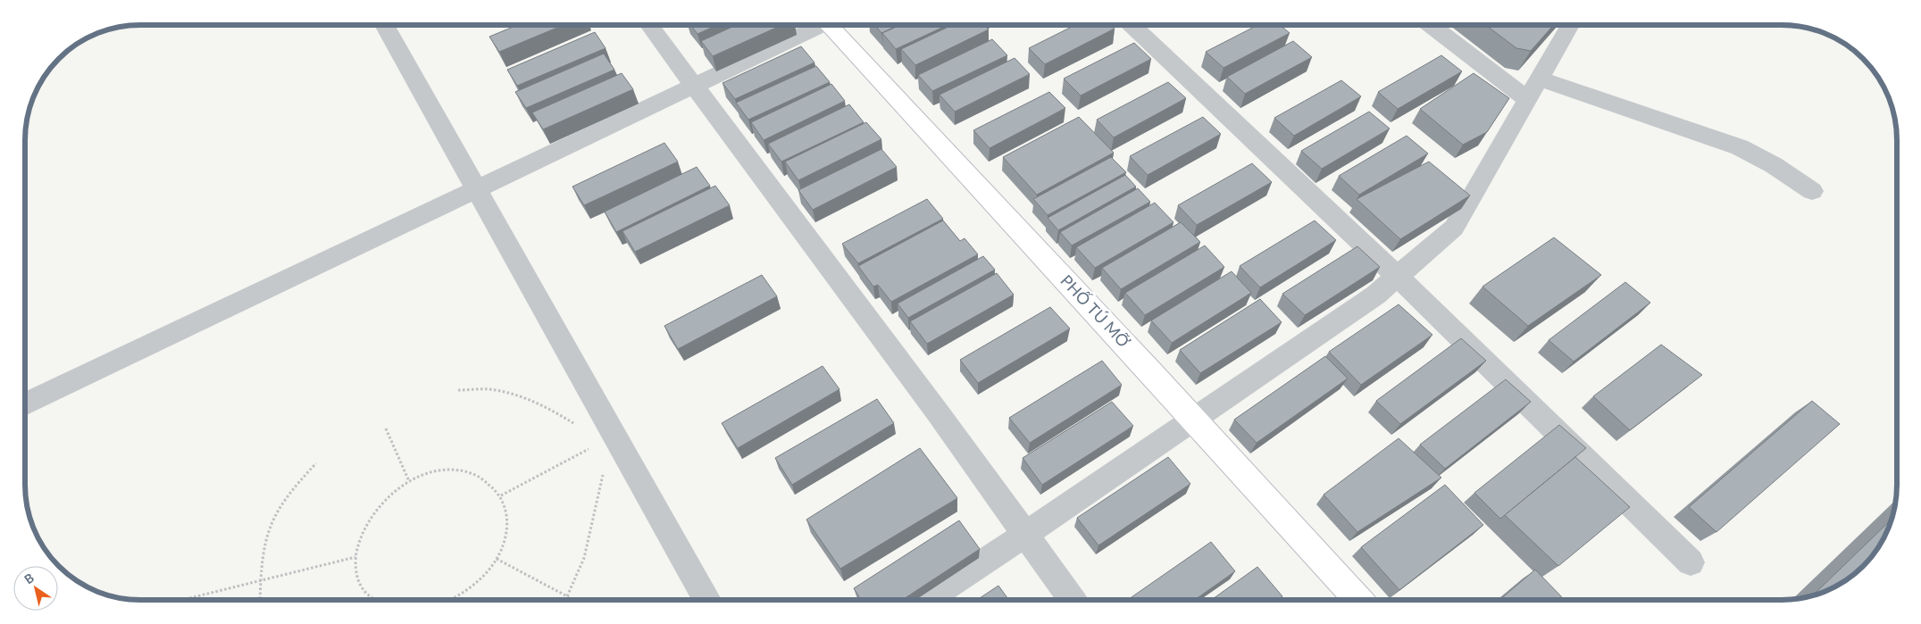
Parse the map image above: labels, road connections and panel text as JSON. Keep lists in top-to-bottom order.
{
  "streets": {
    "main road": ["PHỐ TÚ MỠ"]
  },
  "north": "top left"
}
